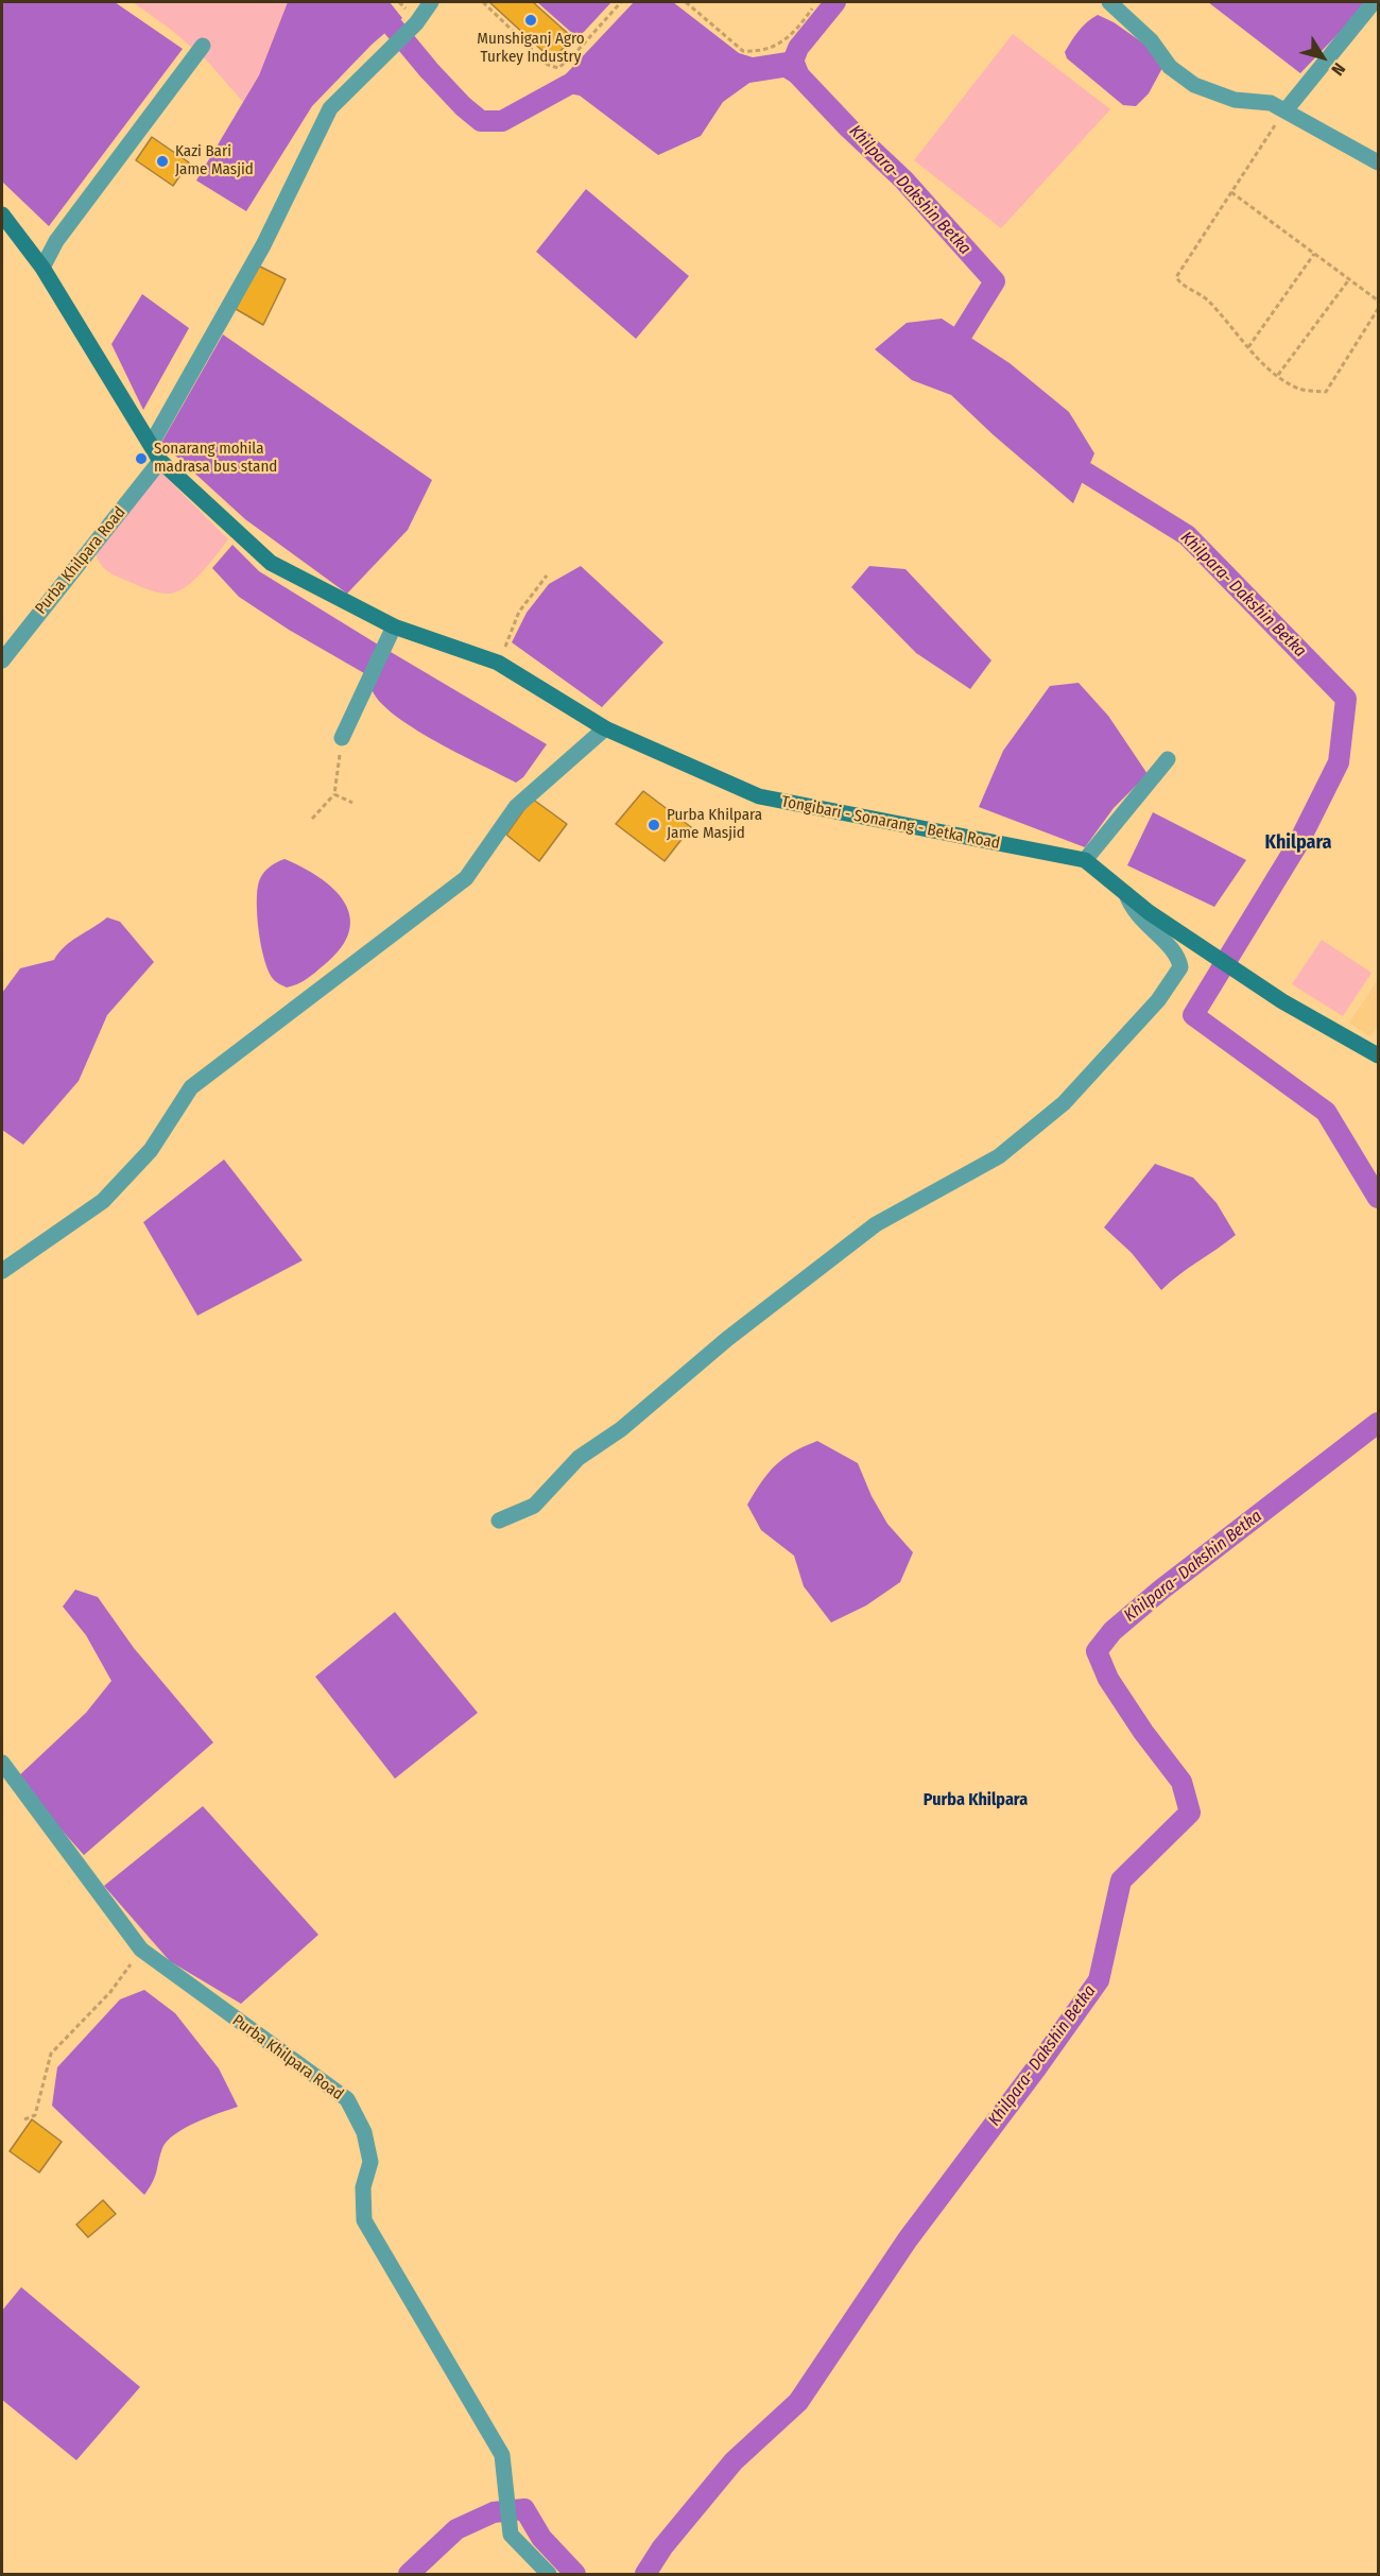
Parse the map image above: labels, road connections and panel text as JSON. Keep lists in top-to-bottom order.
{
  "streets": {
    "street": ["Purba Khilpara Road", "Tongibari - Sonarang - Betka Road"]
  },
  "crossings": [
    ["Purba Khilpara Road", "Tongibari - Sonarang - Betka Road"]
  ],
  "districts": ["Khilpara", "Purba Khilpara"],
  "water": ["Khilpara- Dakshin Betka"],
  "places": [
    "Munshiganj Agro Turkey Industry",
    "Kazi Bari Jame Masjid",
    "Sonarang mohila madrasa bus stand",
    "Purba Khilpara Jame Masjid"
  ],
  "north": "bottom right"
}
